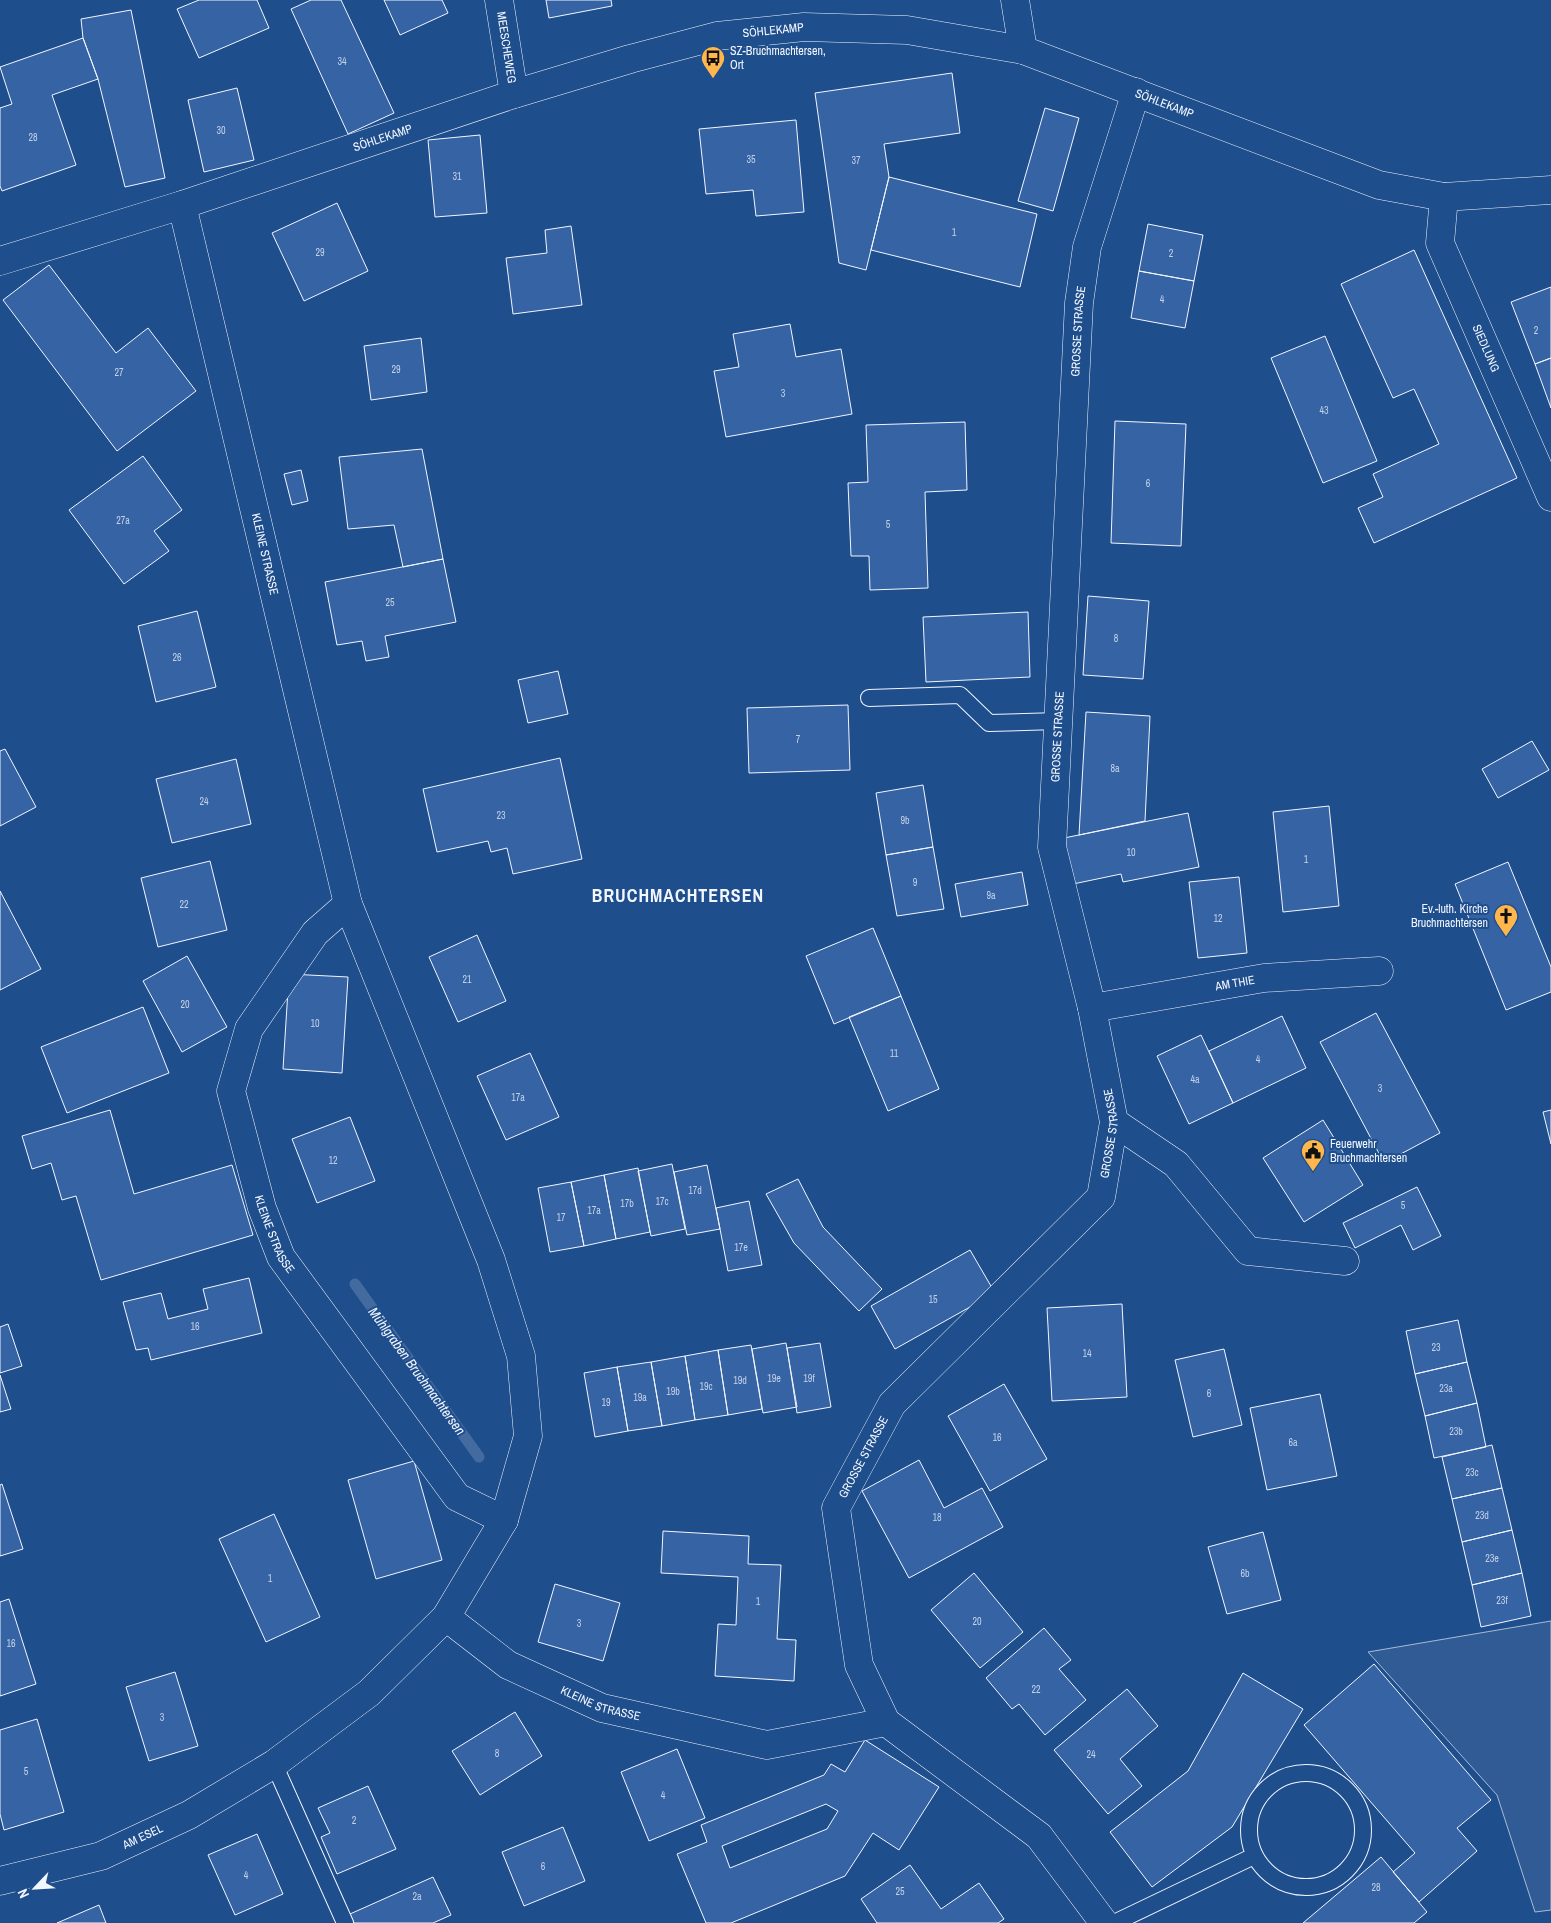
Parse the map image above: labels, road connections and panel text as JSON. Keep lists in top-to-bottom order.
{
  "streets": {
    "street": [
      "SÖHLEKAMP",
      "MEESCHEWEG",
      "GROSSE STRASSE",
      "SIEDLUNG",
      "KLEINE STRASSE",
      "AM THIE",
      "AM ESEL"
    ]
  },
  "crossings": [
    ["SÖHLEKAMP", "MEESCHEWEG"],
    ["SÖHLEKAMP", "GROSSE STRASSE"],
    ["SÖHLEKAMP", "SIEDLUNG"],
    ["SÖHLEKAMP", "KLEINE STRASSE"],
    ["GROSSE STRASSE", "KLEINE STRASSE"],
    ["GROSSE STRASSE", "AM THIE"],
    ["KLEINE STRASSE", "AM ESEL"]
  ],
  "districts": ["BRUCHMACHTERSEN"],
  "water": ["Mühlgraben Bruchmachtersen"],
  "places": {
    "bus stop": ["SZ-Bruchmachtersen, Ort"],
    "church": ["Ev.-luth. Kirche Bruchmachtersen"],
    "public building": ["Feuerwehr Bruchmachtersen"]
  },
  "house_numbers": [
    "34",
    "30",
    "28",
    "35",
    "37",
    "31",
    "1",
    "29",
    "2",
    "4",
    "2",
    "29",
    "27",
    "3",
    "43",
    "6",
    "27a",
    "5",
    "25",
    "8",
    "26",
    "7",
    "8a",
    "24",
    "23",
    "9b",
    "10",
    "1",
    "9",
    "9a",
    "22",
    "12",
    "21",
    "20",
    "10",
    "11",
    "4",
    "4a",
    "3",
    "17a",
    "12",
    "17d",
    "17c",
    "17b",
    "5",
    "17a",
    "17",
    "17e",
    "15",
    "16",
    "23",
    "14",
    "19e",
    "19f",
    "19d",
    "19c",
    "23a",
    "19b",
    "6",
    "19a",
    "19",
    "23b",
    "16",
    "6a",
    "23c",
    "23d",
    "18",
    "23e",
    "6b",
    "1",
    "23f",
    "1",
    "20",
    "3",
    "16",
    "22",
    "3",
    "8",
    "24",
    "5",
    "4",
    "2",
    "6",
    "4",
    "28",
    "25",
    "2a"
  ],
  "north": "bottom left"
}
